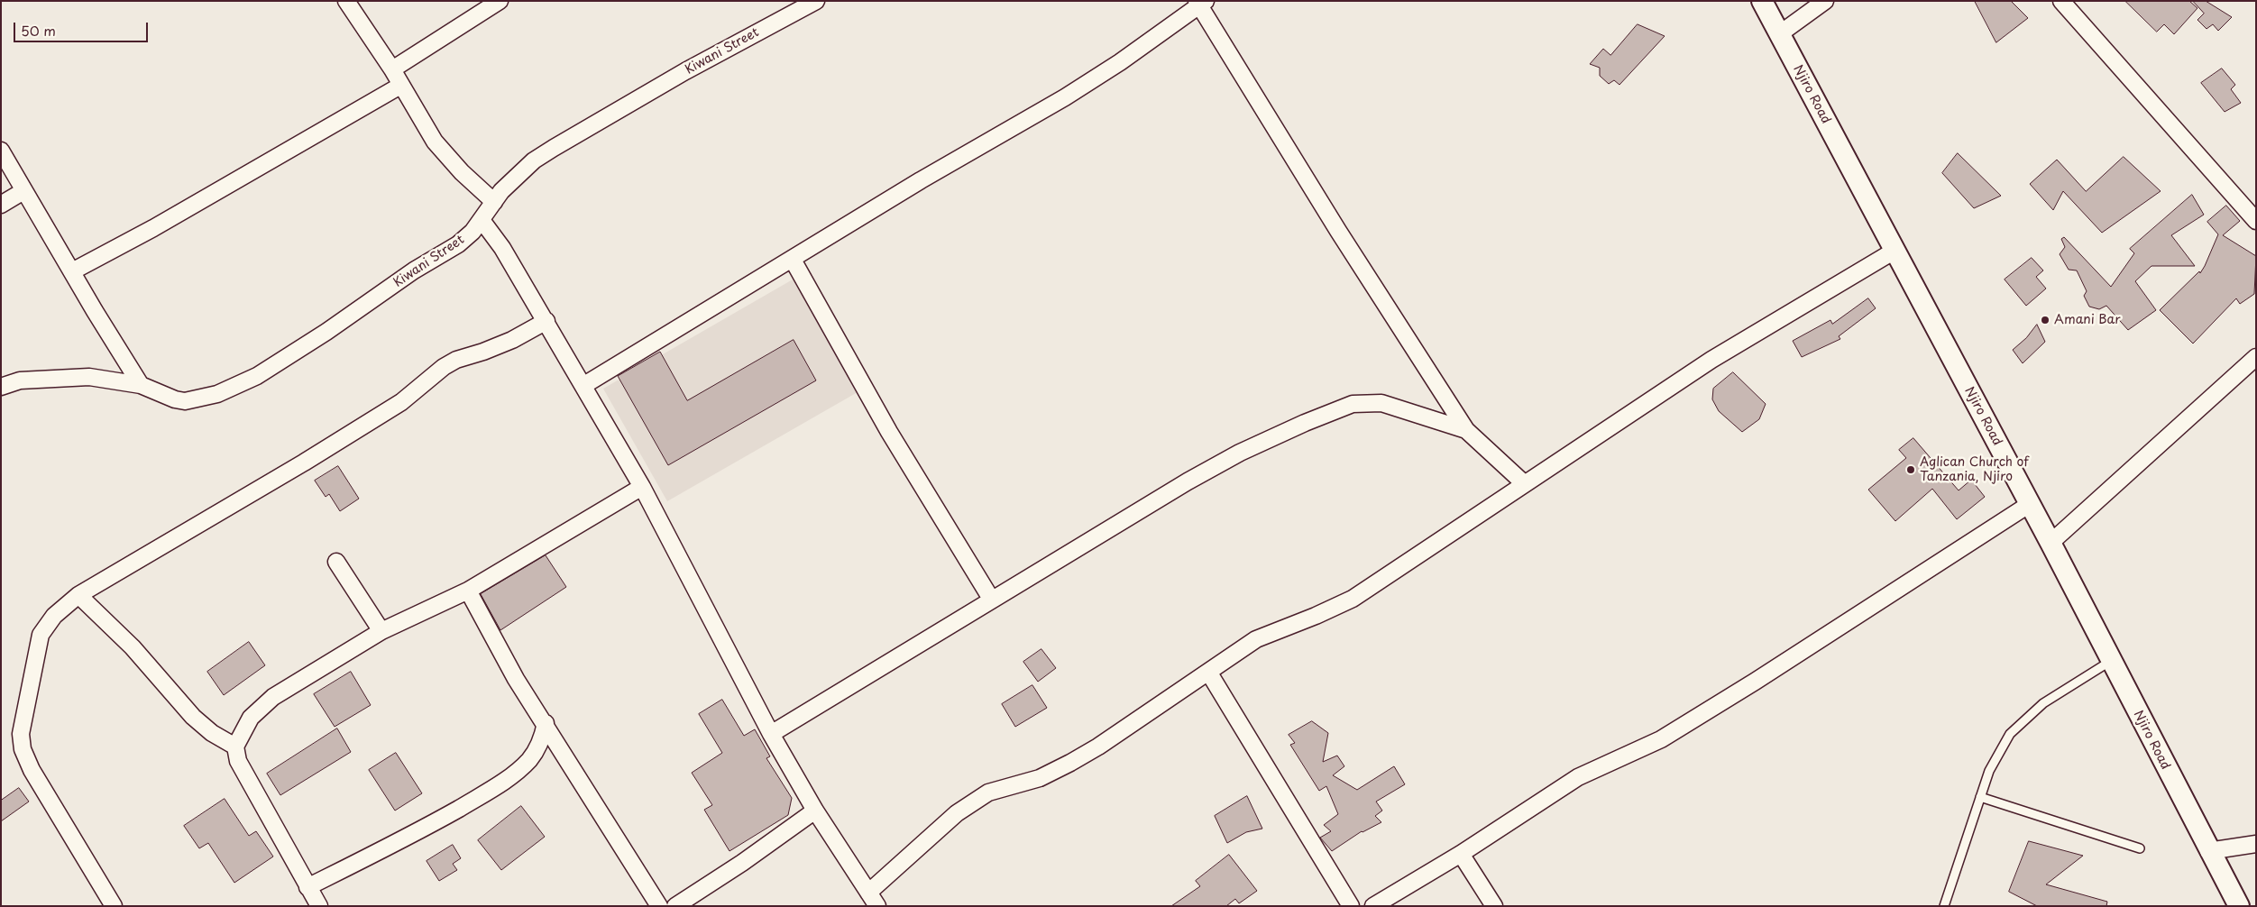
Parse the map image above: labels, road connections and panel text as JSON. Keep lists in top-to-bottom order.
{
  "streets": {
    "street": ["Kiwani Street", "Njiro Road"]
  },
  "places": ["Amani Bar", "Aglican Church of Tanzania, Njiro"],
  "scale_bar": "50 m"
}
